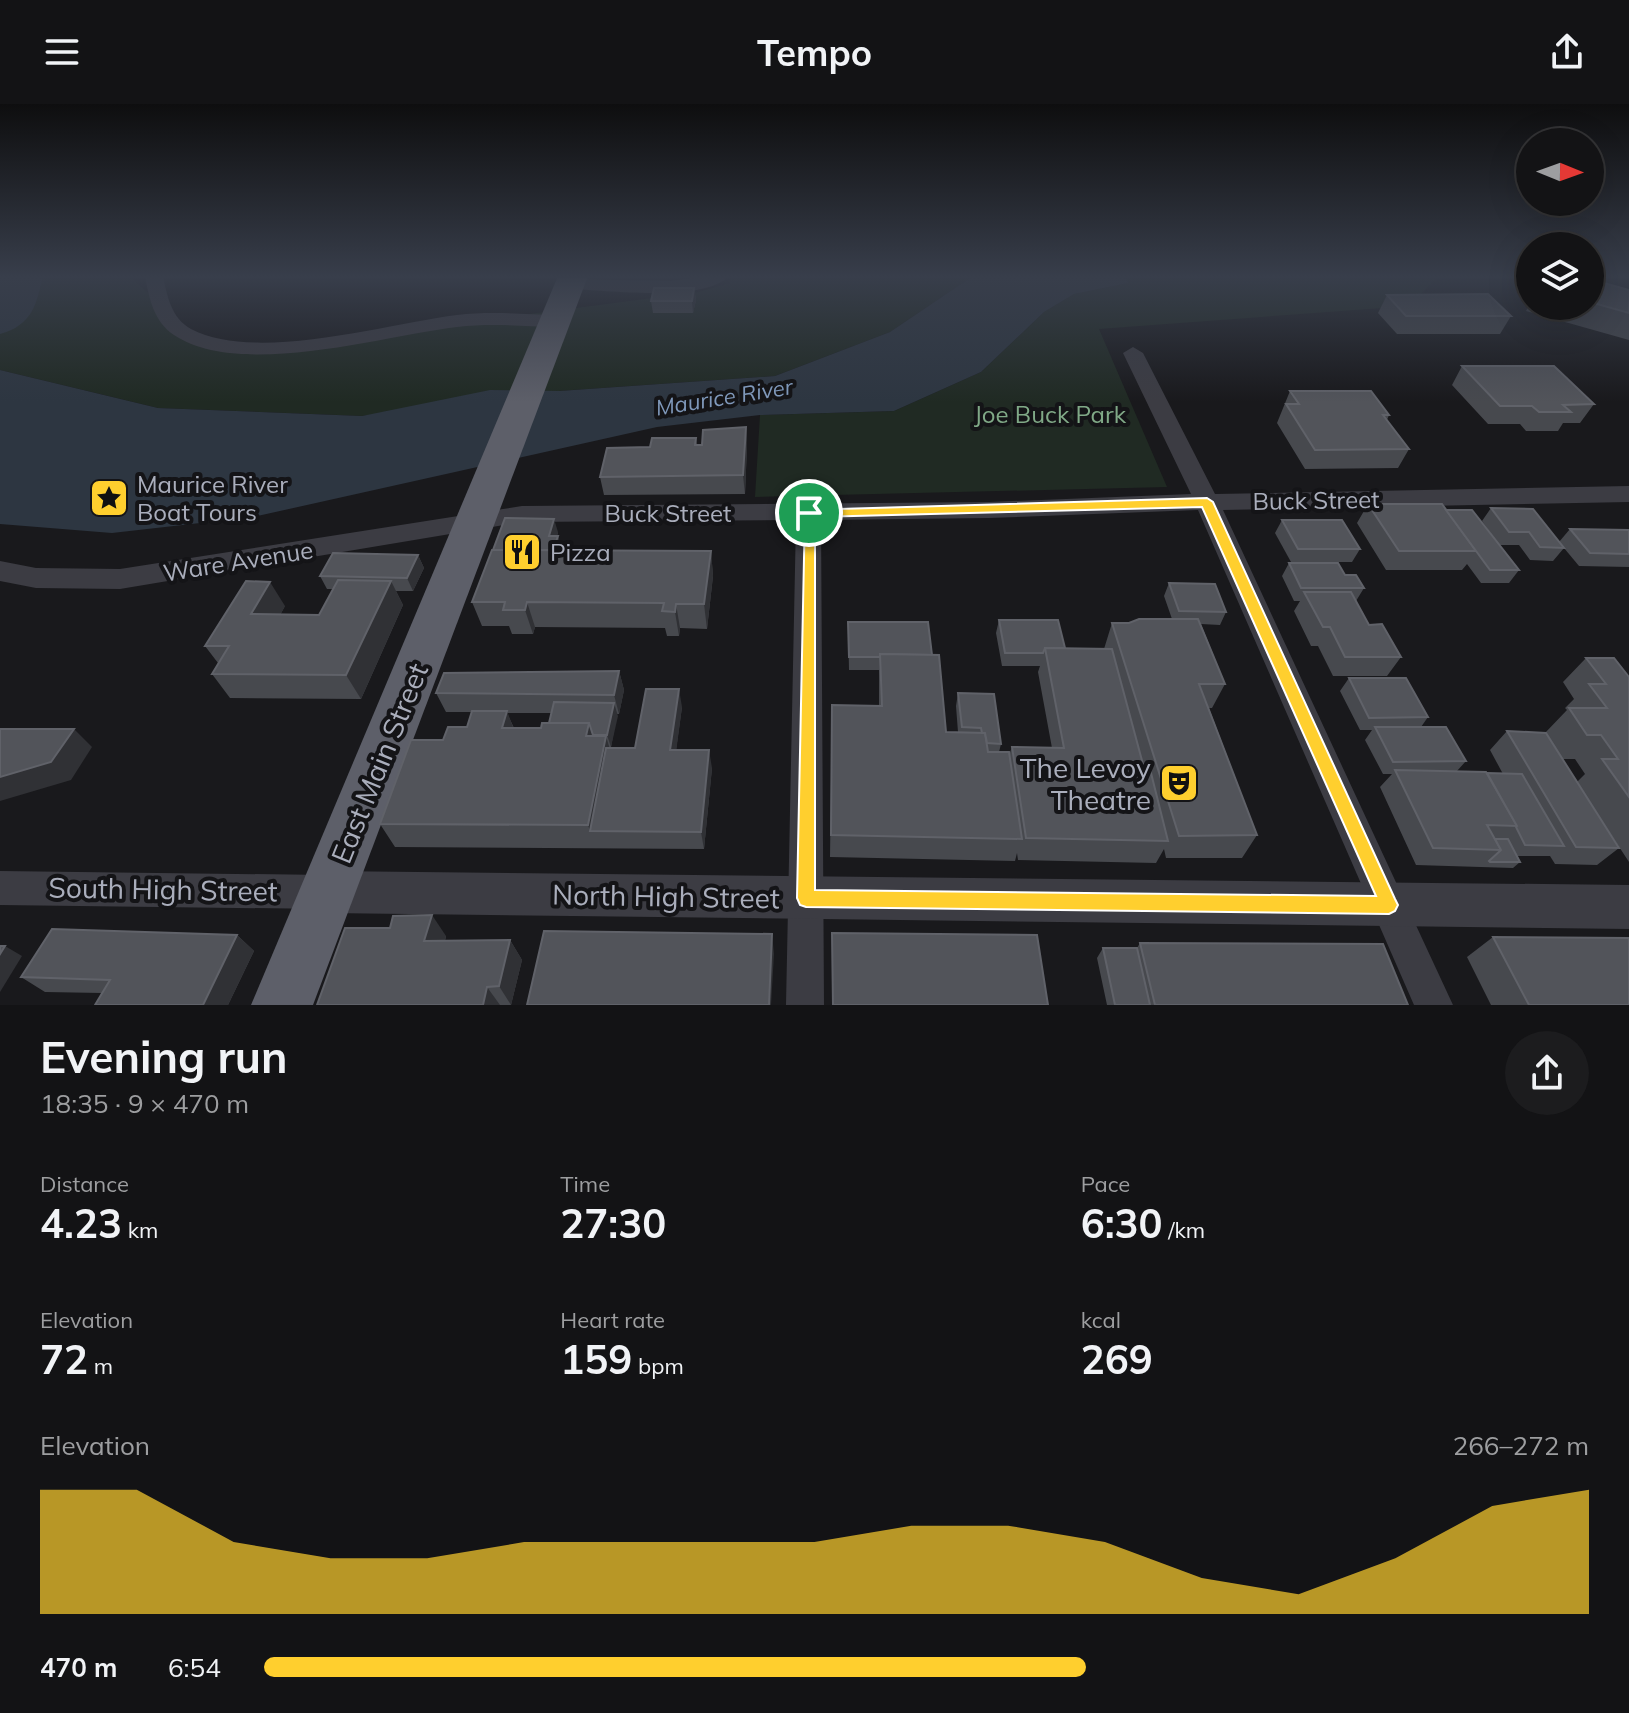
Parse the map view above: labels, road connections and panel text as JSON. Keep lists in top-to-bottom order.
{
  "streets": {
    "highway": ["East Main Street"],
    "street": [
      "Buck Street",
      "Ware Avenue",
      "South High Street",
      "North High Street"
    ]
  },
  "crossings": [
    ["Buck Street", "Ware Avenue"],
    ["Buck Street", "East Main Street"],
    ["Ware Avenue", "East Main Street"],
    ["East Main Street", "South High Street"],
    ["East Main Street", "North High Street"],
    ["South High Street", "North High Street"]
  ],
  "water": ["Maurice River"],
  "parks": ["Joe Buck Park"],
  "places": {
    "place": ["Maurice River Boat Tours"],
    "restaurant": ["Pizza"],
    "theatre": ["The Levoy Theatre"]
  },
  "north": "right",
  "page": {
    "header": "Tempo",
    "heading": ["Evening run", "18:35 · 9 × 470 m"],
    "stats": [
      ["Distance", "4.23 km"],
      ["Time", "27:30"],
      ["Pace", "6:30 /km"],
      ["Elevation", "72 m"],
      ["Heart rate", "159 bpm"],
      ["kcal", "269"]
    ],
    "chart": ["Elevation", "266–272 m"],
    "list": [
      {
        "name": "470 m",
        "note": "6:54"
      }
    ]
  }
}
